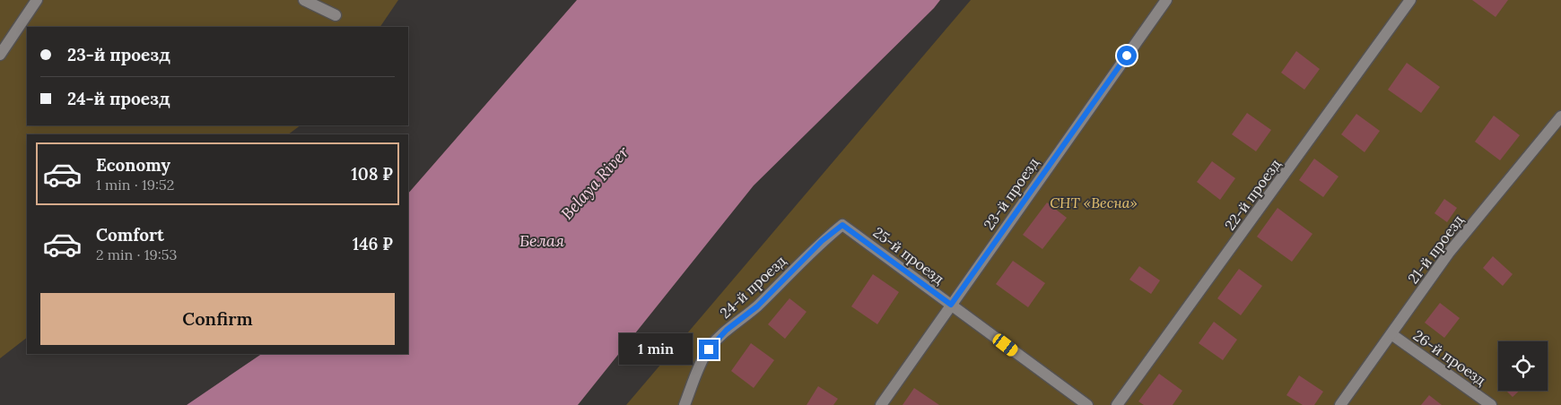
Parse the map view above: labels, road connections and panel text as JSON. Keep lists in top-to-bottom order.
{
  "streets": {
    "street": [
      "23-й проезд",
      "22-й проезд",
      "21-й проезд",
      "25-й проезд",
      "24-й проезд",
      "26-й проезд"
    ]
  },
  "crossings": [
    ["23-й проезд", "25-й проезд"],
    ["21-й проезд", "26-й проезд"],
    ["25-й проезд", "24-й проезд"]
  ],
  "water": ["Belaya River", "Белая"],
  "parks": ["СНТ «Весна»"],
  "page": {
    "banner": ["23-й проезд", "24-й проезд"],
    "list": [
      {
        "name": "Economy",
        "note": "1 min · 19:52",
        "value": "108 ₽"
      },
      {
        "name": "Comfort",
        "note": "2 min · 19:53",
        "value": "146 ₽"
      }
    ],
    "buttons": "Confirm",
    "bubble": "1 min"
  }
}
